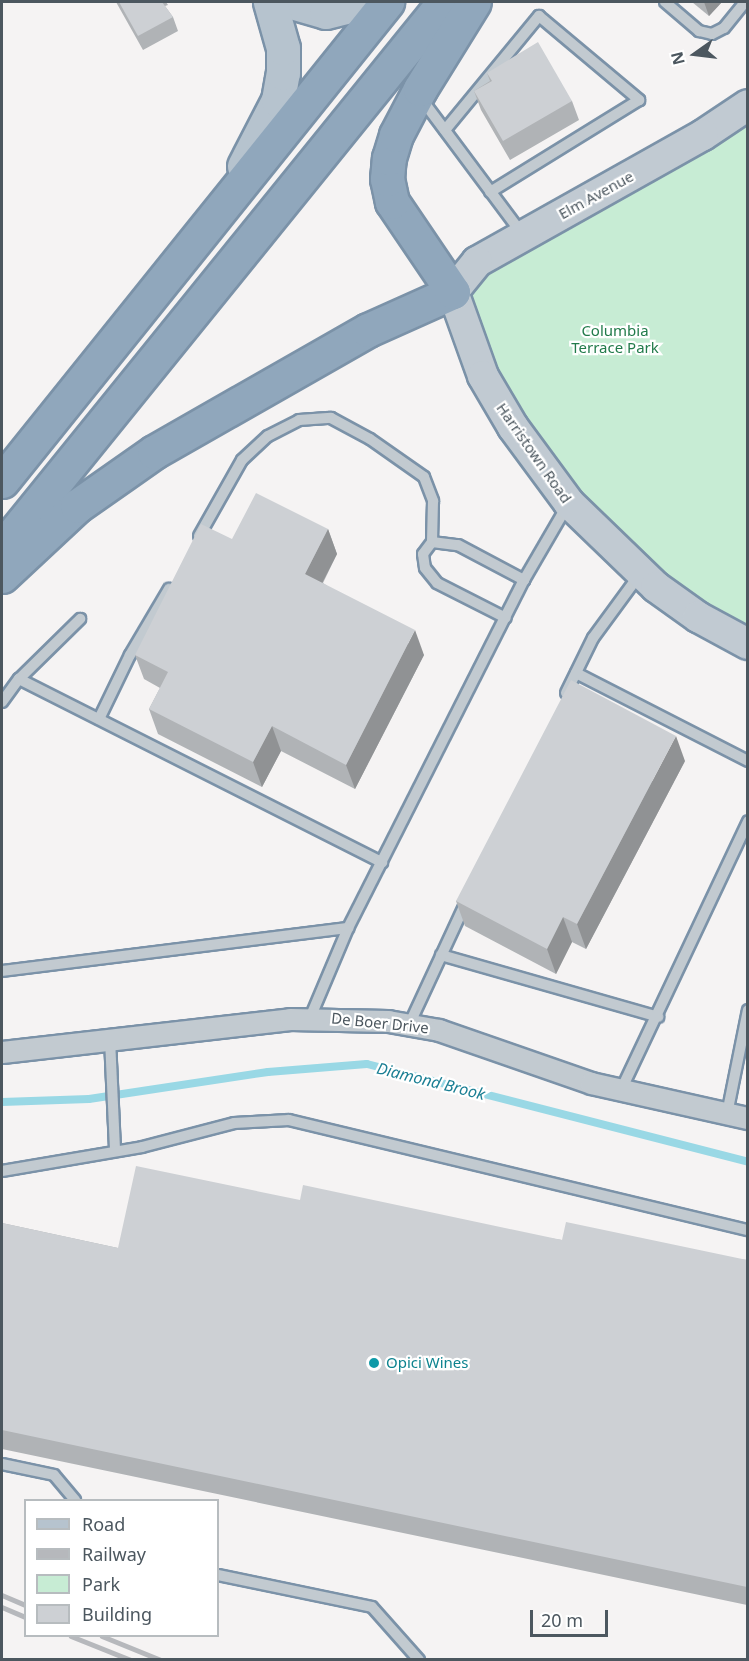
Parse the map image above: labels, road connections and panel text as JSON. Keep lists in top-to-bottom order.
{
  "streets": {
    "street": ["Elm Avenue", "Harristown Road", "De Boer Drive"]
  },
  "crossings": [
    ["Elm Avenue", "Harristown Road"]
  ],
  "water": ["Diamond Brook"],
  "parks": ["Columbia Terrace Park"],
  "places": ["Opici Wines"],
  "legend": [
    "Road",
    "Railway",
    "Park",
    "Building"
  ],
  "scale_bar": "20 m",
  "north": "left"
}
